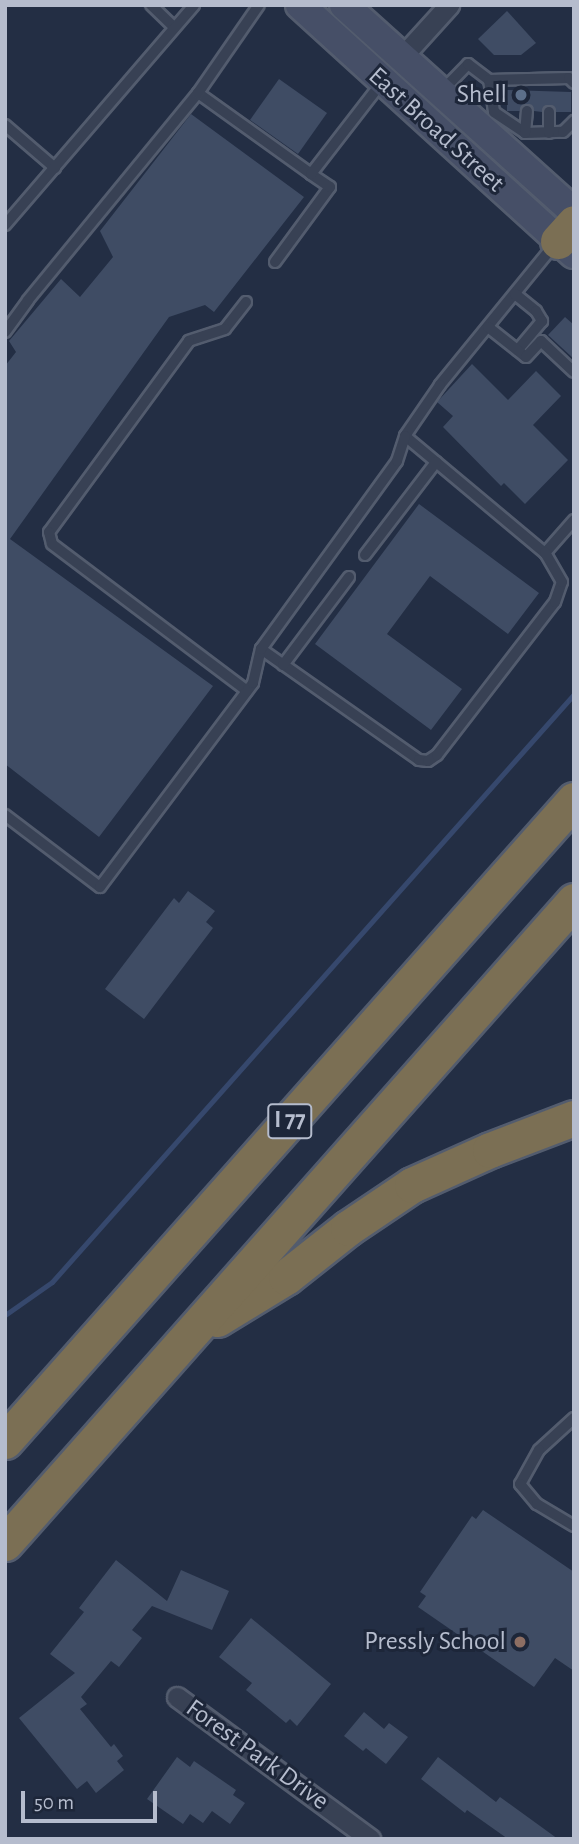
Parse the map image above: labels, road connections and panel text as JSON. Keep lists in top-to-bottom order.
{
  "streets": {
    "highway": ["I 77"],
    "main road": ["East Broad Street"],
    "street": ["Forest Park Drive"]
  },
  "places": ["Shell", "Pressly School"],
  "scale_bar": "50 m"
}
